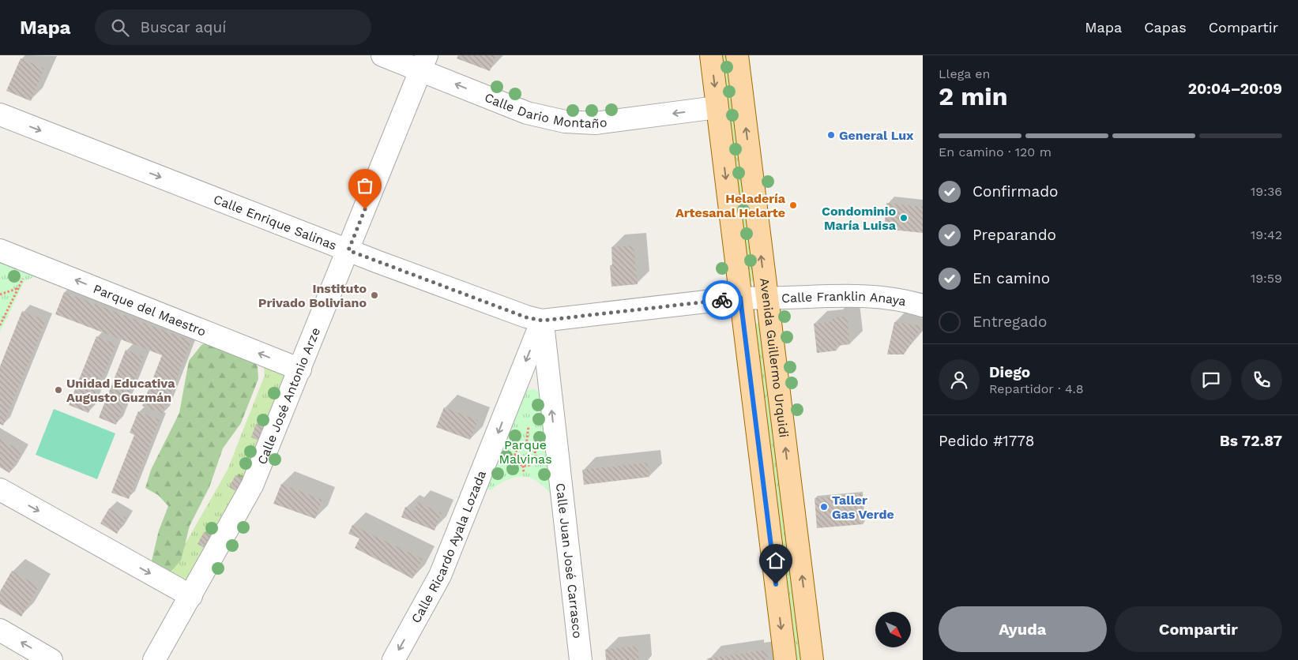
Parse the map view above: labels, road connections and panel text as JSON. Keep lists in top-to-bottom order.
{
  "streets": {
    "main road": ["Avenida Guillermo Urquidi"],
    "street": [
      "Calle Dario Montaño",
      "Calle Enrique Salinas",
      "Calle Franklin Anaya",
      "Parque del Maestro",
      "Calle José Antonio Arze",
      "Calle Ricardo Ayala Lozada",
      "Calle Juan José Carrasco"
    ]
  },
  "crossings": [
    ["Calle Dario Montaño", "Avenida Guillermo Urquidi"],
    ["Calle Dario Montaño", "Calle José Antonio Arze"],
    ["Calle Enrique Salinas", "Calle Franklin Anaya"],
    ["Calle Enrique Salinas", "Avenida Guillermo Urquidi"],
    ["Calle Enrique Salinas", "Calle José Antonio Arze"],
    ["Calle Enrique Salinas", "Calle Ricardo Ayala Lozada"],
    ["Calle Enrique Salinas", "Calle Juan José Carrasco"],
    ["Calle Franklin Anaya", "Avenida Guillermo Urquidi"],
    ["Parque del Maestro", "Calle José Antonio Arze"],
    ["Calle Ricardo Ayala Lozada", "Calle Juan José Carrasco"]
  ],
  "one_way": [
    "Calle Dario Montaño",
    "Calle Enrique Salinas",
    "Parque del Maestro",
    "Calle Ricardo Ayala Lozada",
    "Calle Juan José Carrasco"
  ],
  "parks": ["Parque Malvinas"],
  "places": [
    "General Lux",
    "Heladería Artesanal Helarte",
    "Condominio María Luisa",
    "Instituto Privado Boliviano",
    "Unidad Educativa Augusto Guzmán",
    "Taller Gas Verde"
  ],
  "north": "bottom right",
  "page": {
    "header": "Mapa",
    "search": "Buscar aquí",
    "nav": ["Mapa", "Capas", "Compartir"],
    "heading": ["2 min", "Llega en", "20:04–20:09"],
    "panel": [
      "Diego",
      "Repartidor · 4.8",
      "Pedido #1778",
      "Bs 72.87"
    ],
    "bar": "En camino · 120 m",
    "list": [
      ["Confirmado", "19:36"],
      ["Preparando", "19:42"],
      ["En camino", "19:59"],
      "Entregado"
    ],
    "buttons": ["Ayuda", "Compartir"]
  }
}
